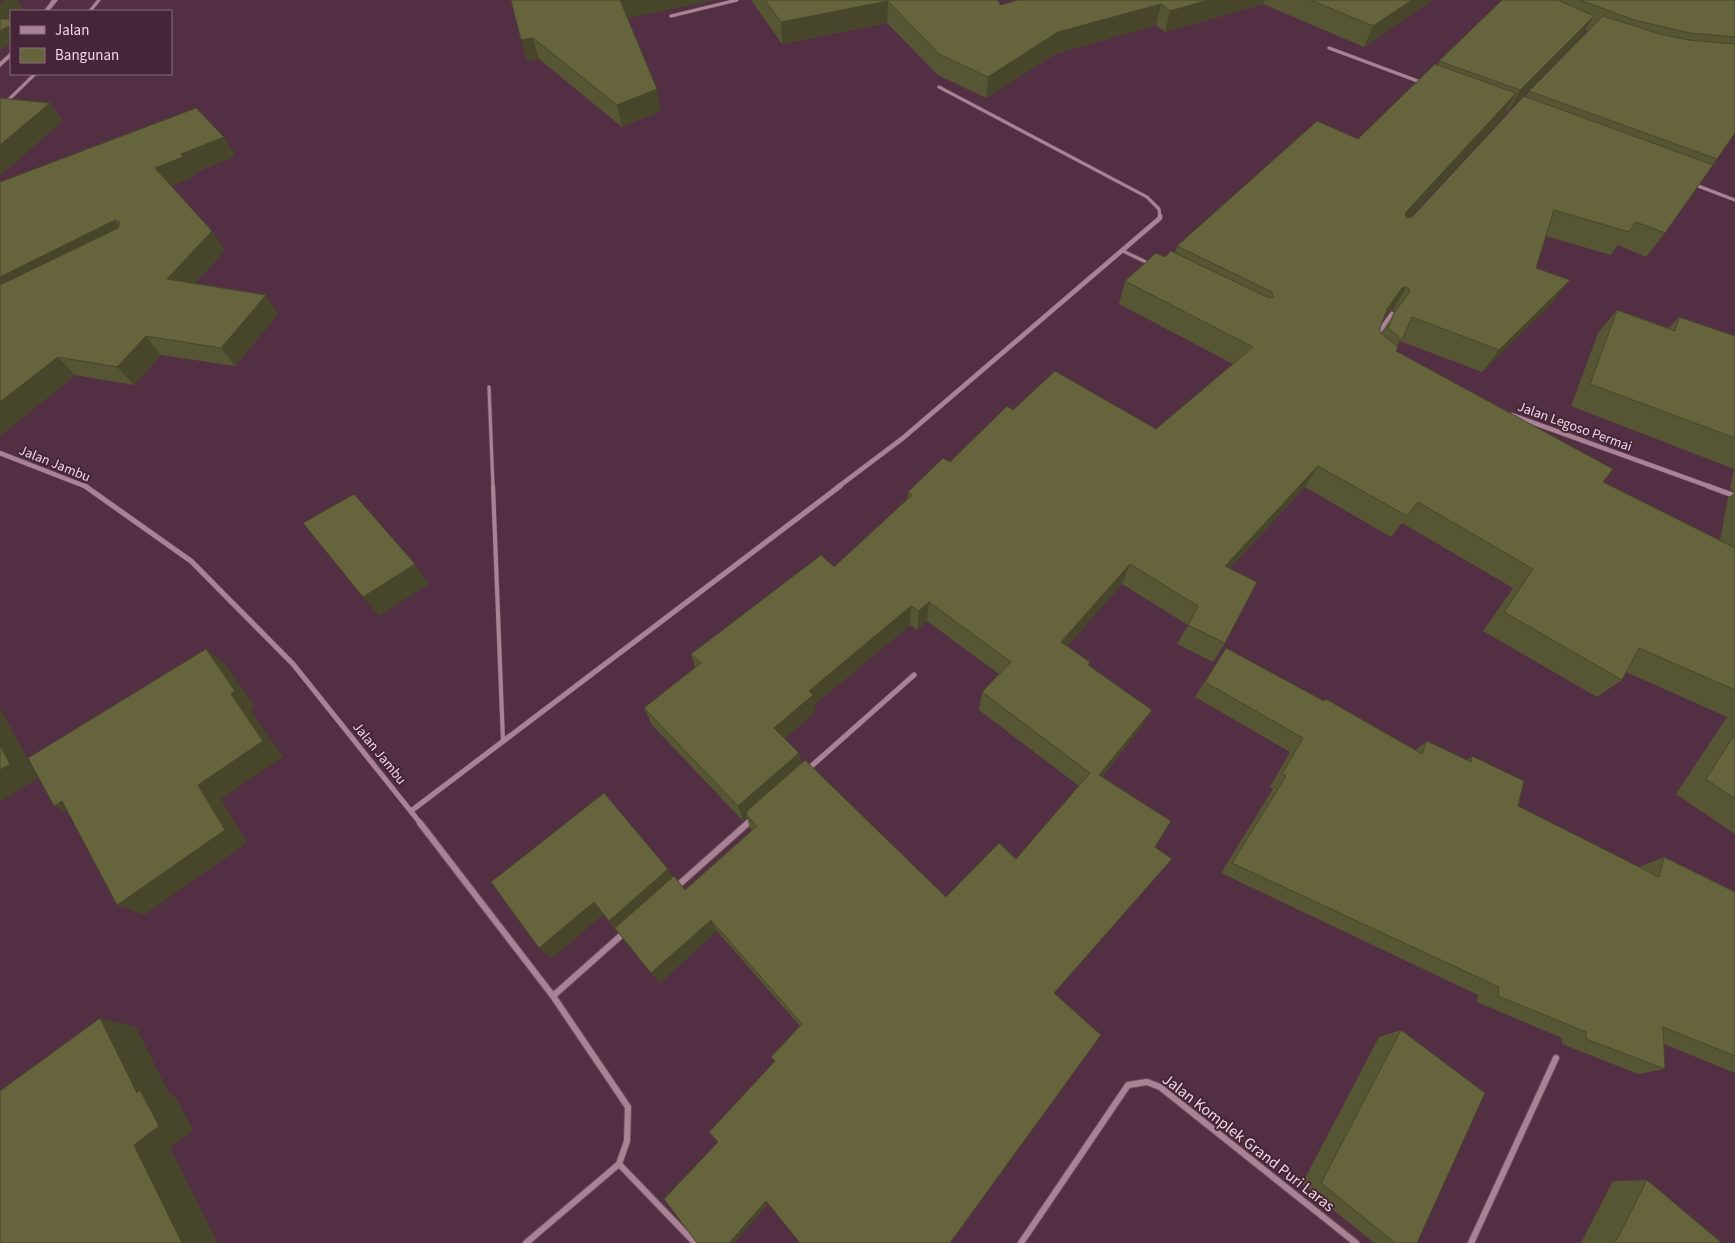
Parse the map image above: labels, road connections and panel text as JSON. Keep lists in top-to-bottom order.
{
  "streets": {
    "street": ["Jalan Legoso Permai", "Jalan Jambu", "Jalan Komplek Grand Puri Laras"]
  },
  "legend": ["Jalan", "Bangunan"]
}
